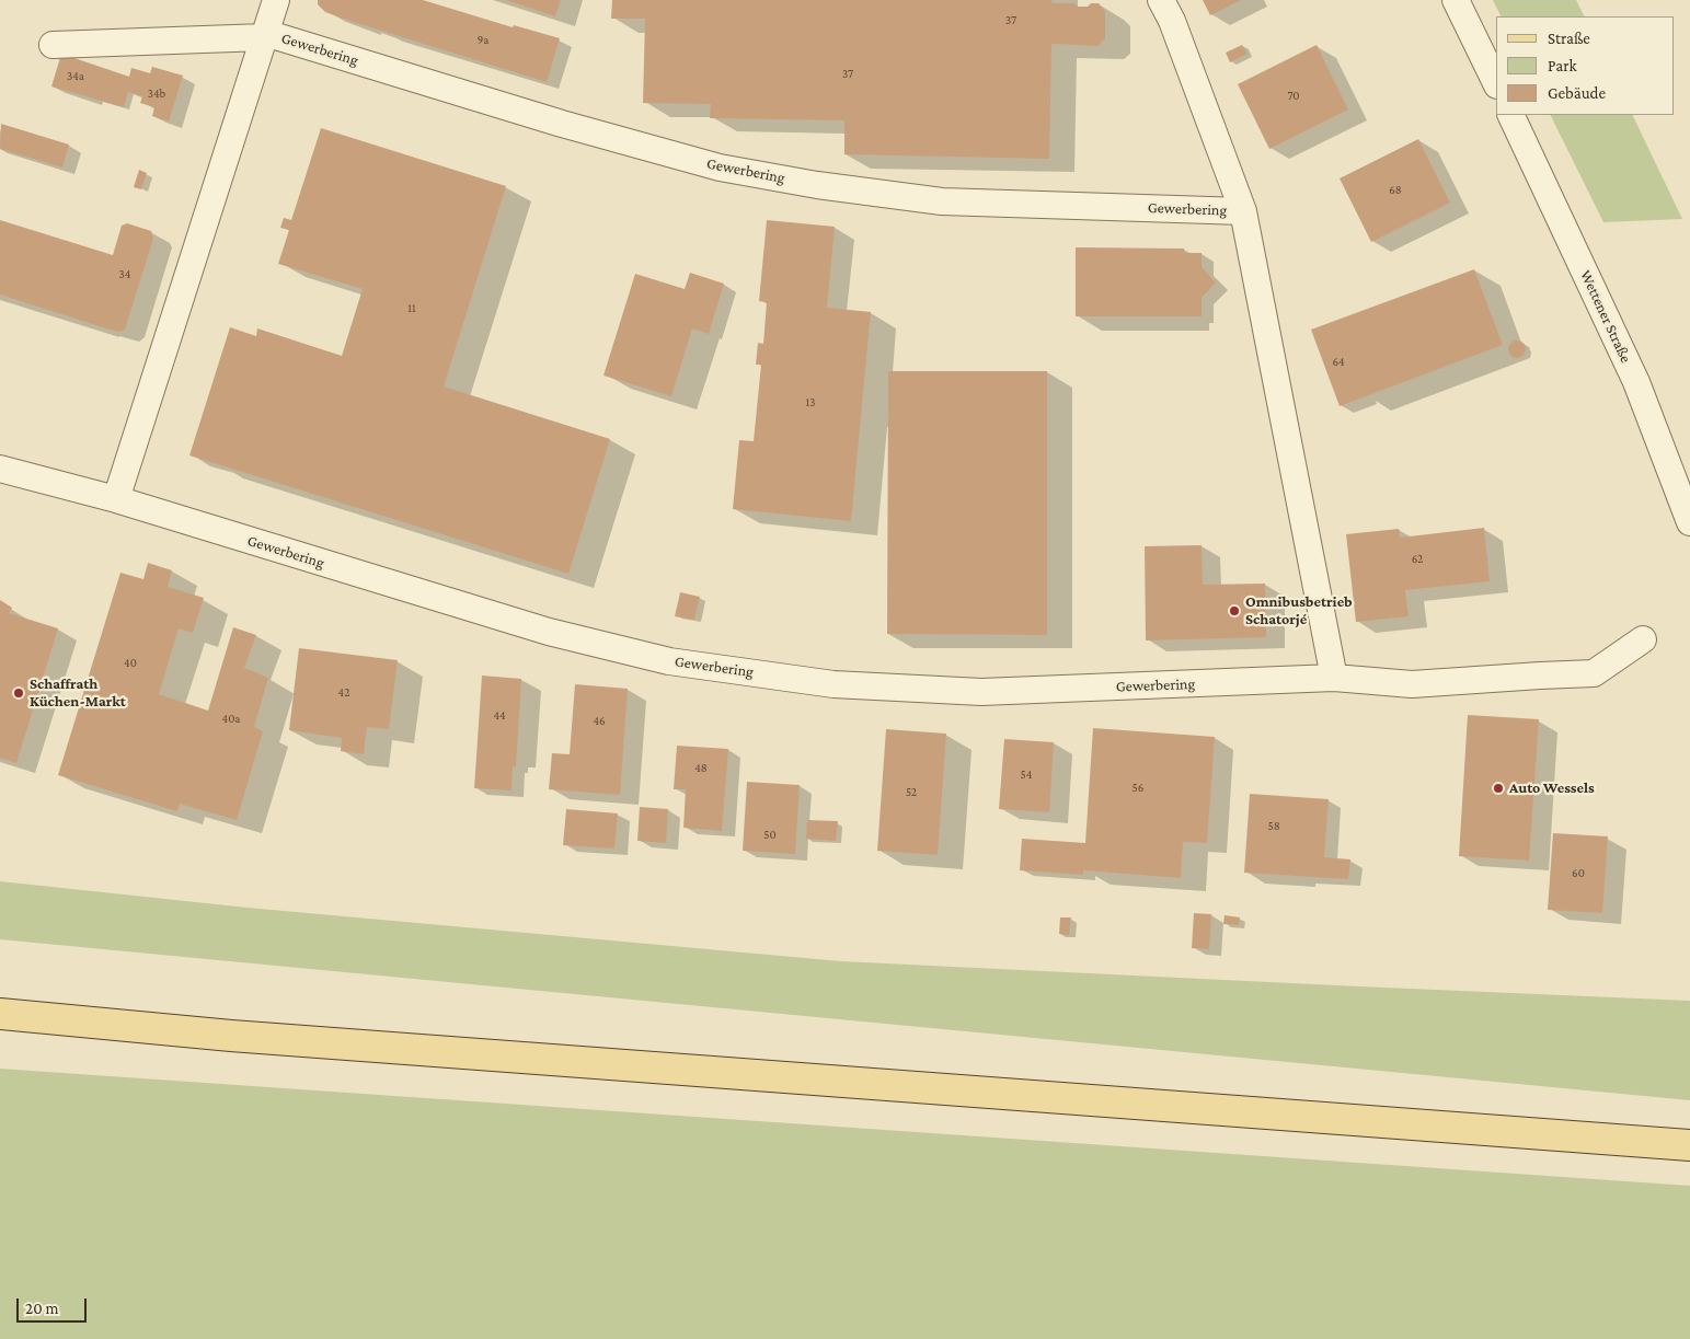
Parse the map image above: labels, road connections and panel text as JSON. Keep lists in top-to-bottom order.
{
  "streets": {
    "street": ["Gewerbering", "Wettener Straße"]
  },
  "places": ["Omnibusbetrieb Schatorjé", "Schaffrath Küchen-Markt", "Auto Wessels"],
  "house_numbers": [
    "37",
    "9a",
    "37",
    "34a",
    "34b",
    "70",
    "68",
    "34",
    "11",
    "64",
    "13",
    "62",
    "40",
    "42",
    "44",
    "40a",
    "46",
    "48",
    "54",
    "56",
    "52",
    "58",
    "50",
    "60"
  ],
  "legend": ["Straße", "Park", "Gebäude"],
  "scale_bar": "20 m"
}
